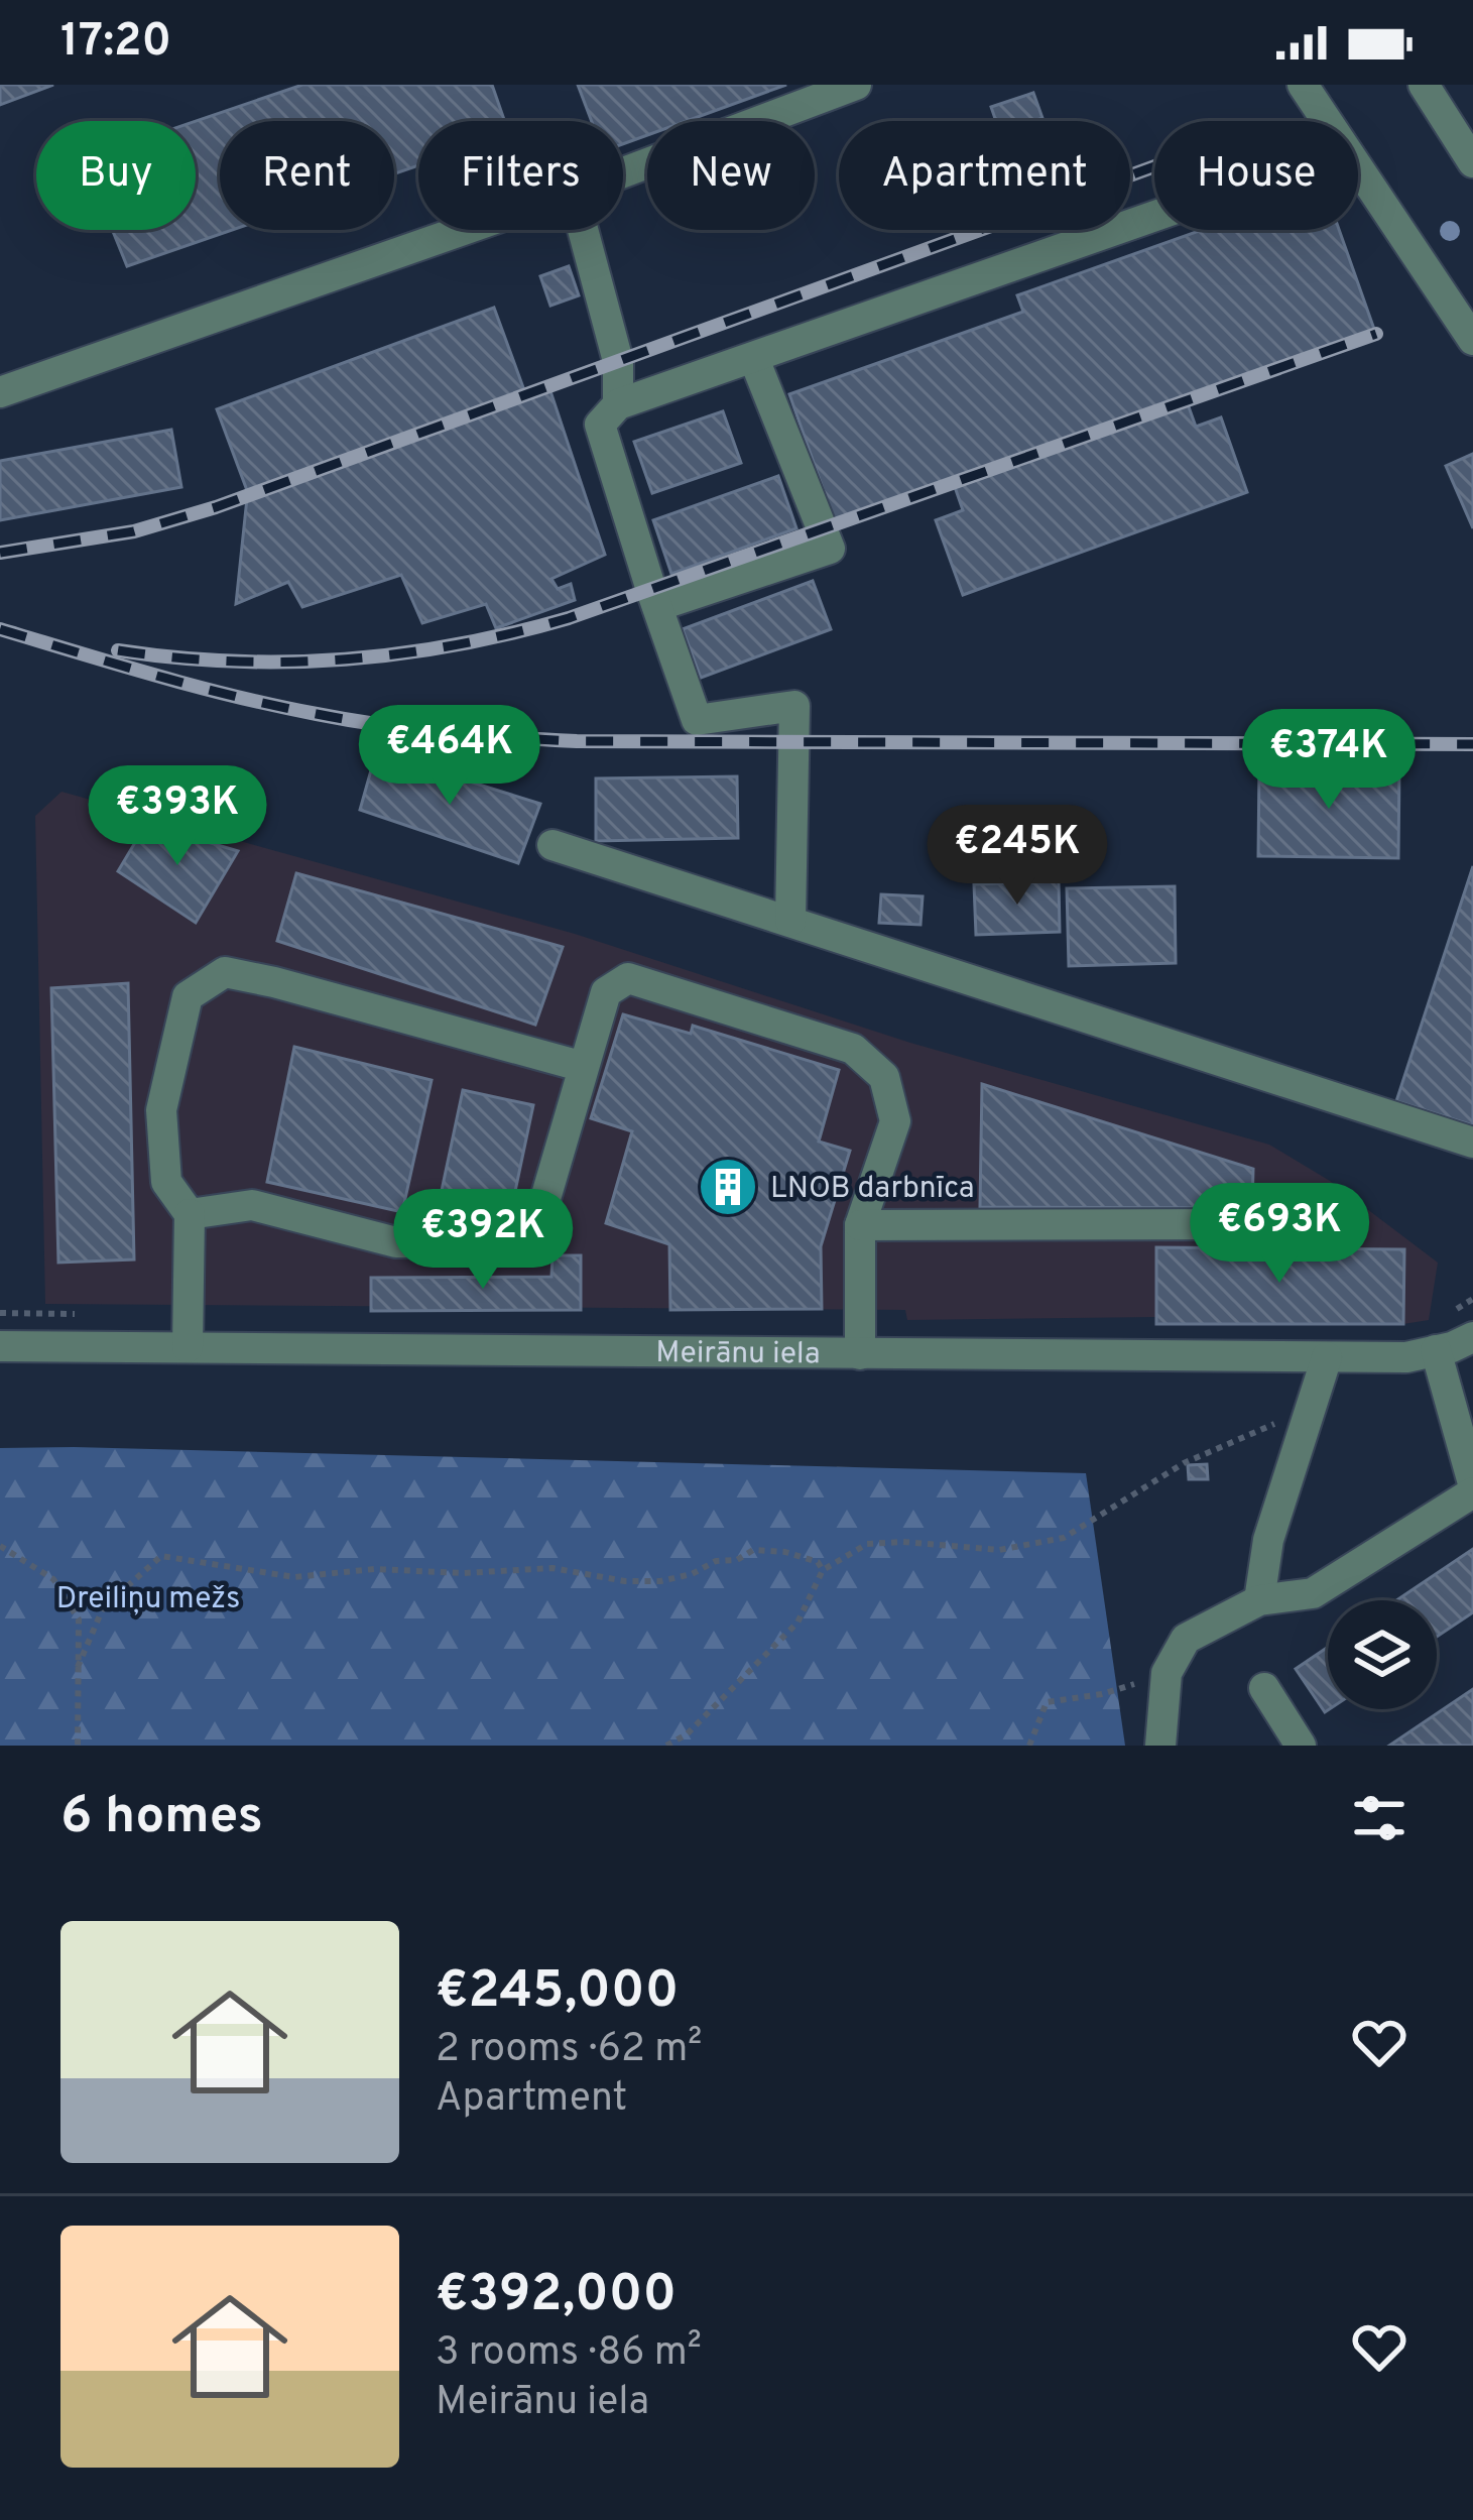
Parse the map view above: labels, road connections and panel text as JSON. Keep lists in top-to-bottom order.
{
  "streets": {
    "street": ["Meirānu iela"]
  },
  "parks": ["Dreiliņu mežs"],
  "places": {
    "building": ["LNOB darbnīca"]
  },
  "page": {
    "status": "17:20",
    "chip": [
      "Buy",
      "Rent",
      "Filters",
      "New",
      "Apartment",
      "House"
    ],
    "price": [
      "€464K",
      "€374K",
      "€393K",
      "€245K",
      "€693K",
      "€392K"
    ],
    "heading": "6 homes",
    "list": [
      {
        "name": "€245,000",
        "note": "2 rooms · 62 m² · Apartment"
      },
      {
        "name": "€392,000",
        "note": "3 rooms · 86 m² · Meirānu iela"
      }
    ]
  }
}
